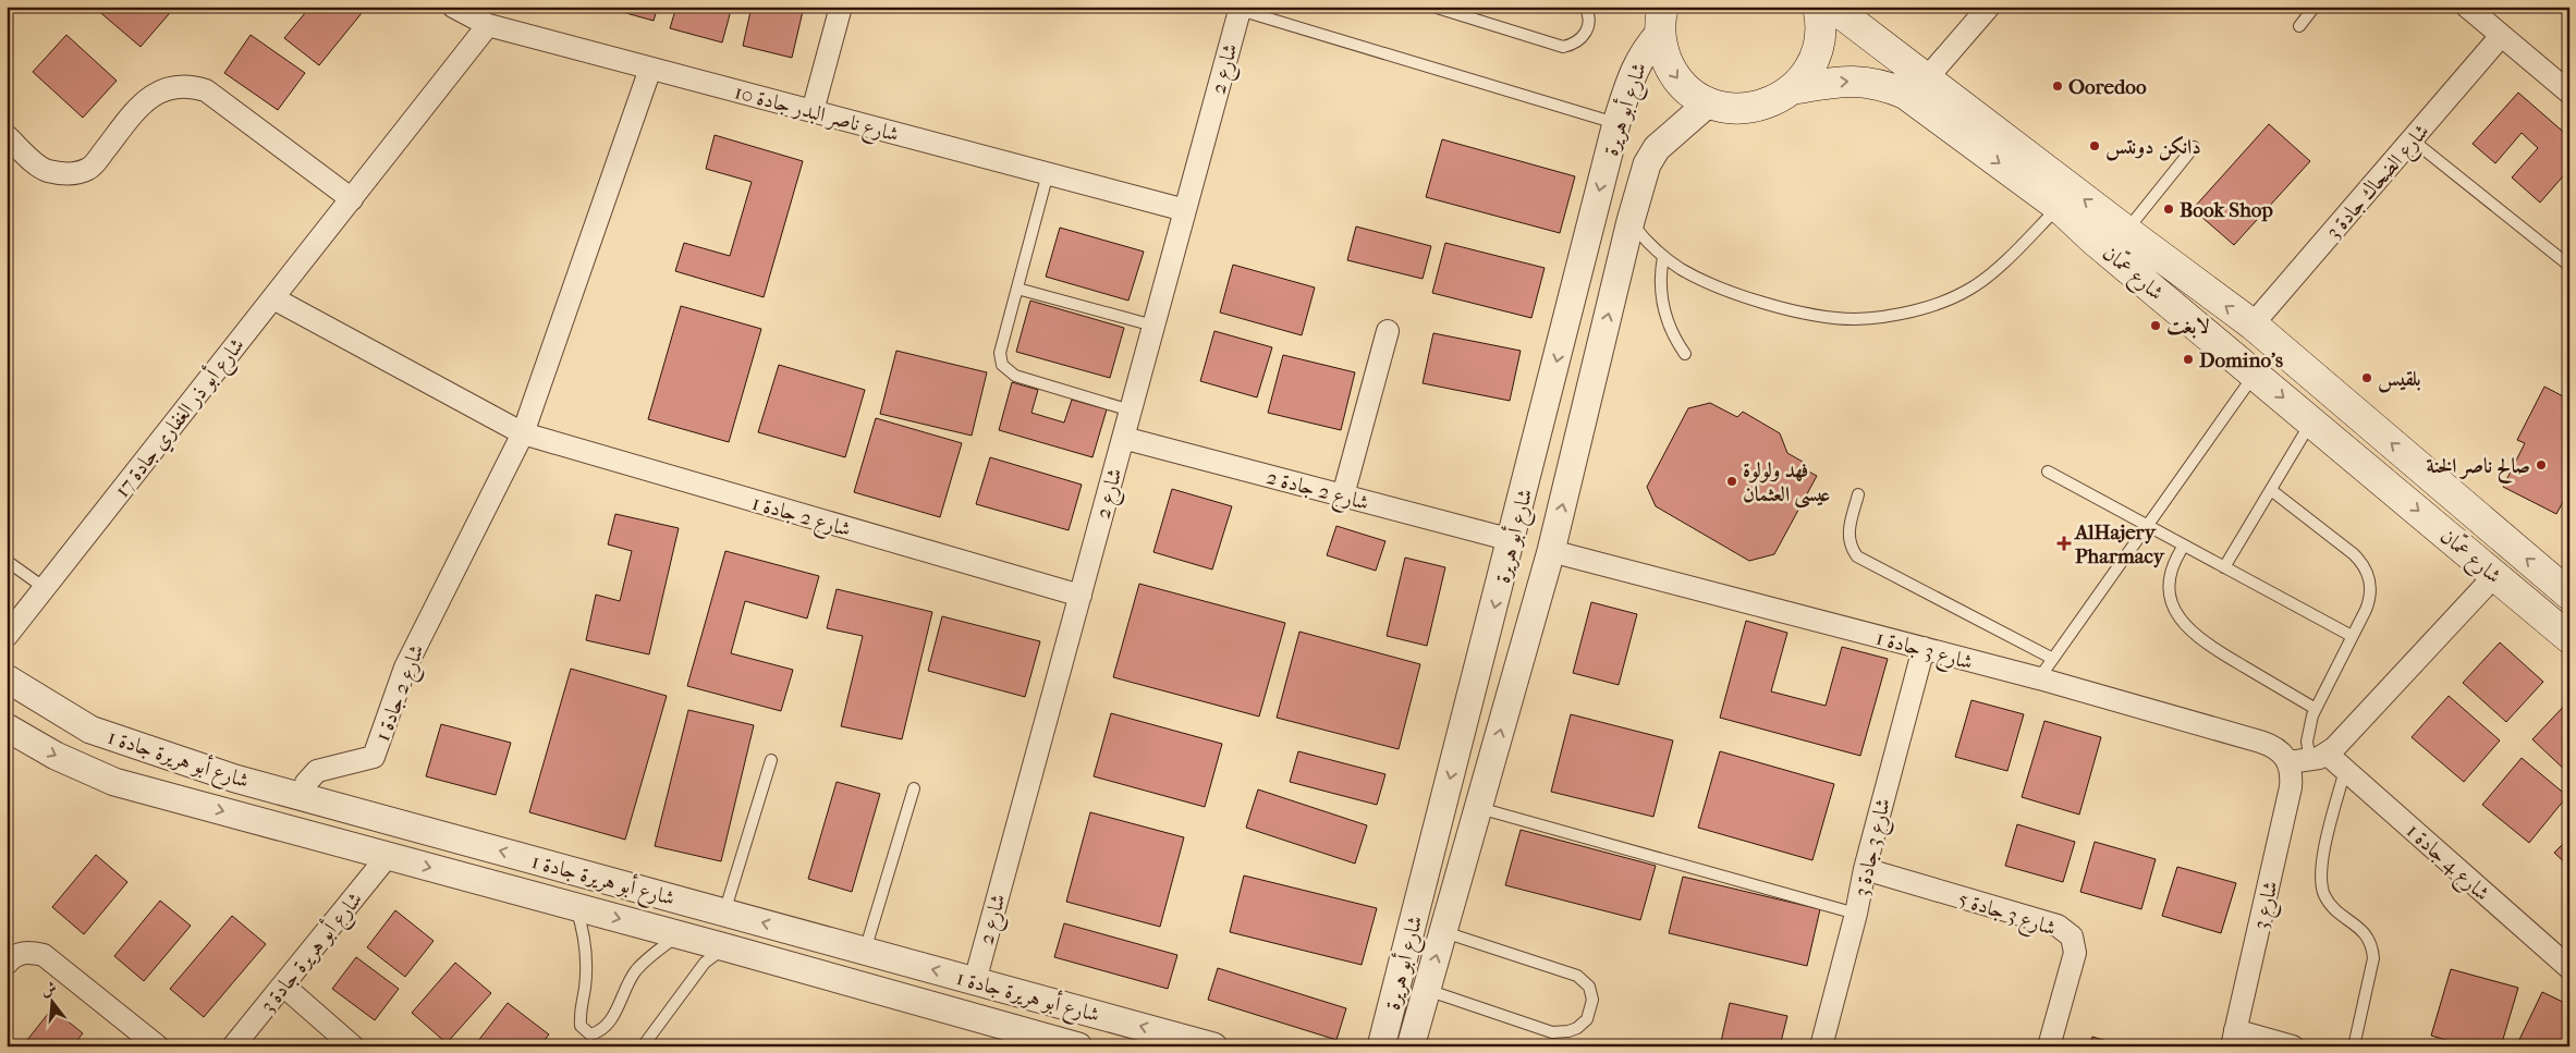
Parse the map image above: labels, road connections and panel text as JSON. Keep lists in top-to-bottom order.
{
  "streets": {
    "main road": ["شارع عمّان"],
    "street": [
      "شارع 2",
      "شارع أبو هريرة",
      "شارع ناصر البدر جادة 10",
      "شارع الضحاك جادة 3",
      "شارع أبو ذر الغفاري جادة 17",
      "شارع 2 جادة 2",
      "شارع 2 جادة 1",
      "شارع 3 جادة 1",
      "شارع أبو هريرة جادة 1",
      "شارع 3 جادة 3",
      "شارع 4 جادة 1",
      "شارع 3",
      "شارع 3 جادة 5",
      "شارع أبو هريرة جادة 3"
    ]
  },
  "crossings": [
    ["شارع 2", "شارع ناصر البدر جادة 10"],
    ["شارع 2", "شارع 2 جادة 2"],
    ["شارع 2", "شارع 2 جادة 1"],
    ["شارع 2", "شارع أبو هريرة جادة 1"],
    ["شارع أبو هريرة", "شارع 2 جادة 2"],
    ["شارع أبو هريرة", "شارع 3 جادة 1"],
    ["شارع ناصر البدر جادة 10", "شارع أبو ذر الغفاري جادة 17"],
    ["شارع ناصر البدر جادة 10", "شارع 2 جادة 1"],
    ["شارع الضحاك جادة 3", "شارع عمّان"],
    ["شارع أبو ذر الغفاري جادة 17", "شارع 2 جادة 1"],
    ["شارع 2 جادة 1", "شارع أبو هريرة جادة 1"],
    ["شارع 3 جادة 1", "شارع 3 جادة 3"],
    ["شارع 3 جادة 1", "شارع 4 جادة 1"],
    ["شارع 3 جادة 1", "شارع 3"],
    ["شارع أبو هريرة جادة 1", "شارع أبو هريرة جادة 3"],
    ["شارع 3 جادة 3", "شارع 3 جادة 5"],
    ["شارع 4 جادة 1", "شارع 3"]
  ],
  "places": {
    "other": [
      "Ooredoo",
      "دانكن دونتس",
      "Book Shop",
      "لابغت",
      "Domino's",
      "بلقيس",
      "صالح ناصر الخنة",
      "فهد ولولوة عيسى العثمان"
    ],
    "health": ["AlHajery Pharmacy"]
  },
  "north": "top"
}
